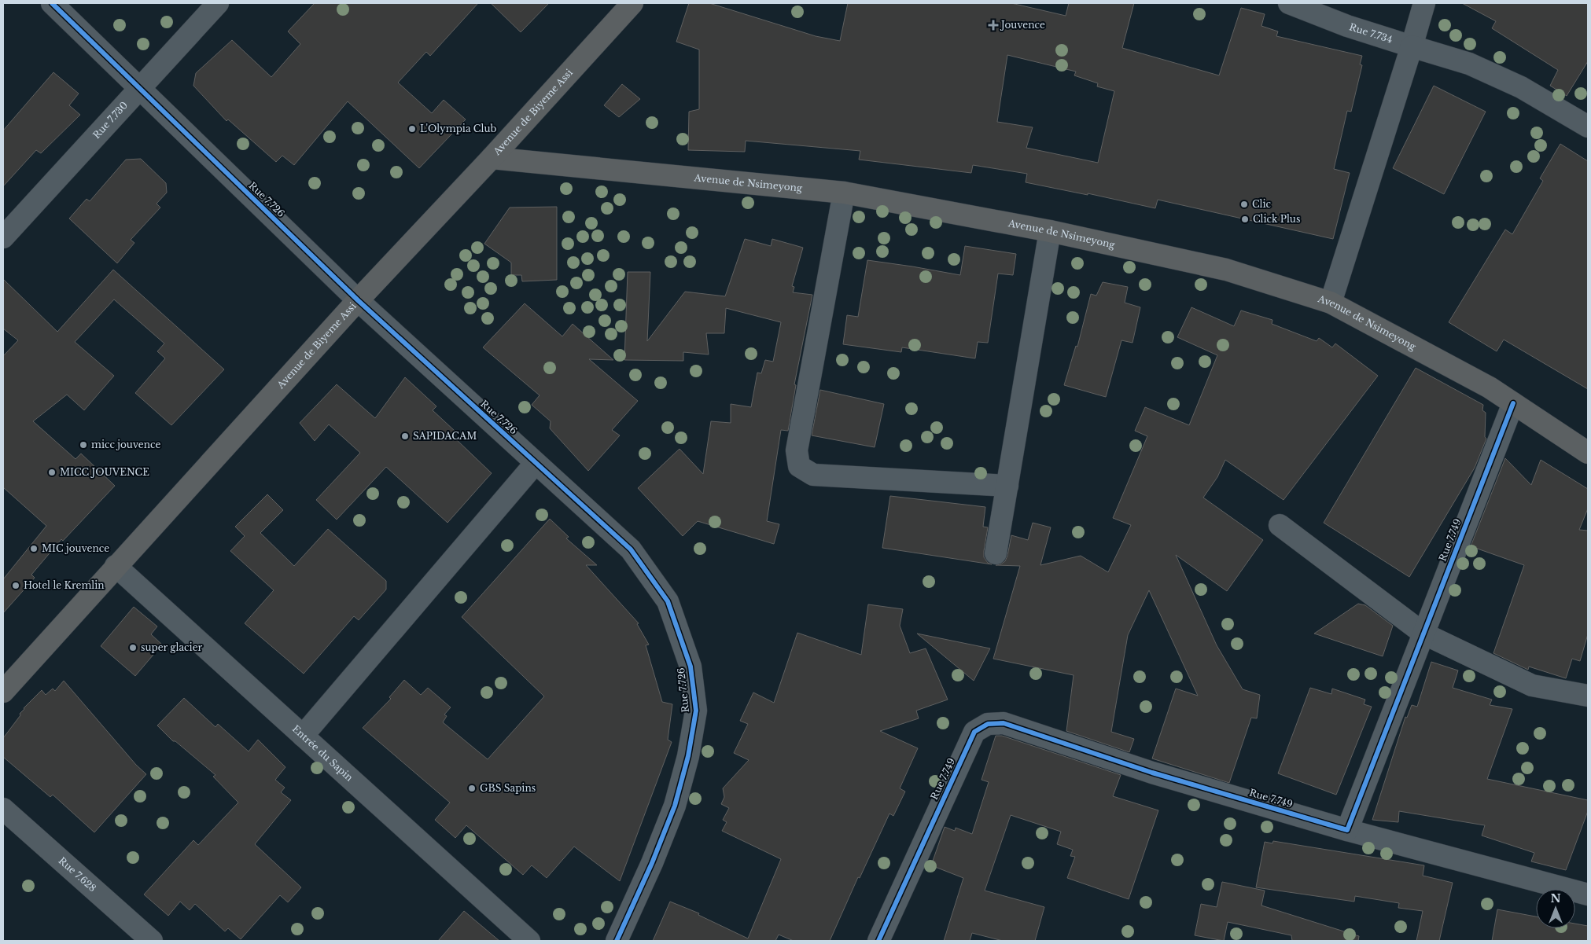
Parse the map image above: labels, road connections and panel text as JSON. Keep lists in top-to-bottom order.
{
  "streets": {
    "main road": ["Avenue de Biyeme Assi", "Avenue de Nsimeyong"],
    "street": [
      "Rue 7.734",
      "Rue 7.730",
      "Rue 7.726",
      "Rue 7.749",
      "Entrée du Sapin",
      "Rue 7.628"
    ]
  },
  "crossings": [
    ["Avenue de Biyeme Assi", "Avenue de Nsimeyong"],
    ["Avenue de Biyeme Assi", "Rue 7.726"],
    ["Avenue de Biyeme Assi", "Entrée du Sapin"],
    ["Rue 7.730", "Rue 7.726"],
    ["Avenue de Nsimeyong", "Rue 7.749"]
  ],
  "places": {
    "health": ["Jouvence"],
    "other": [
      "L'Olympia Club",
      "Clic",
      "Click Plus",
      "SAPIDACAM",
      "micc jouvence",
      "MICC JOUVENCE",
      "MIC jouvence",
      "Hotel le Kremlin",
      "super glacier",
      "GBS Sapins"
    ]
  },
  "north": "top"
}
